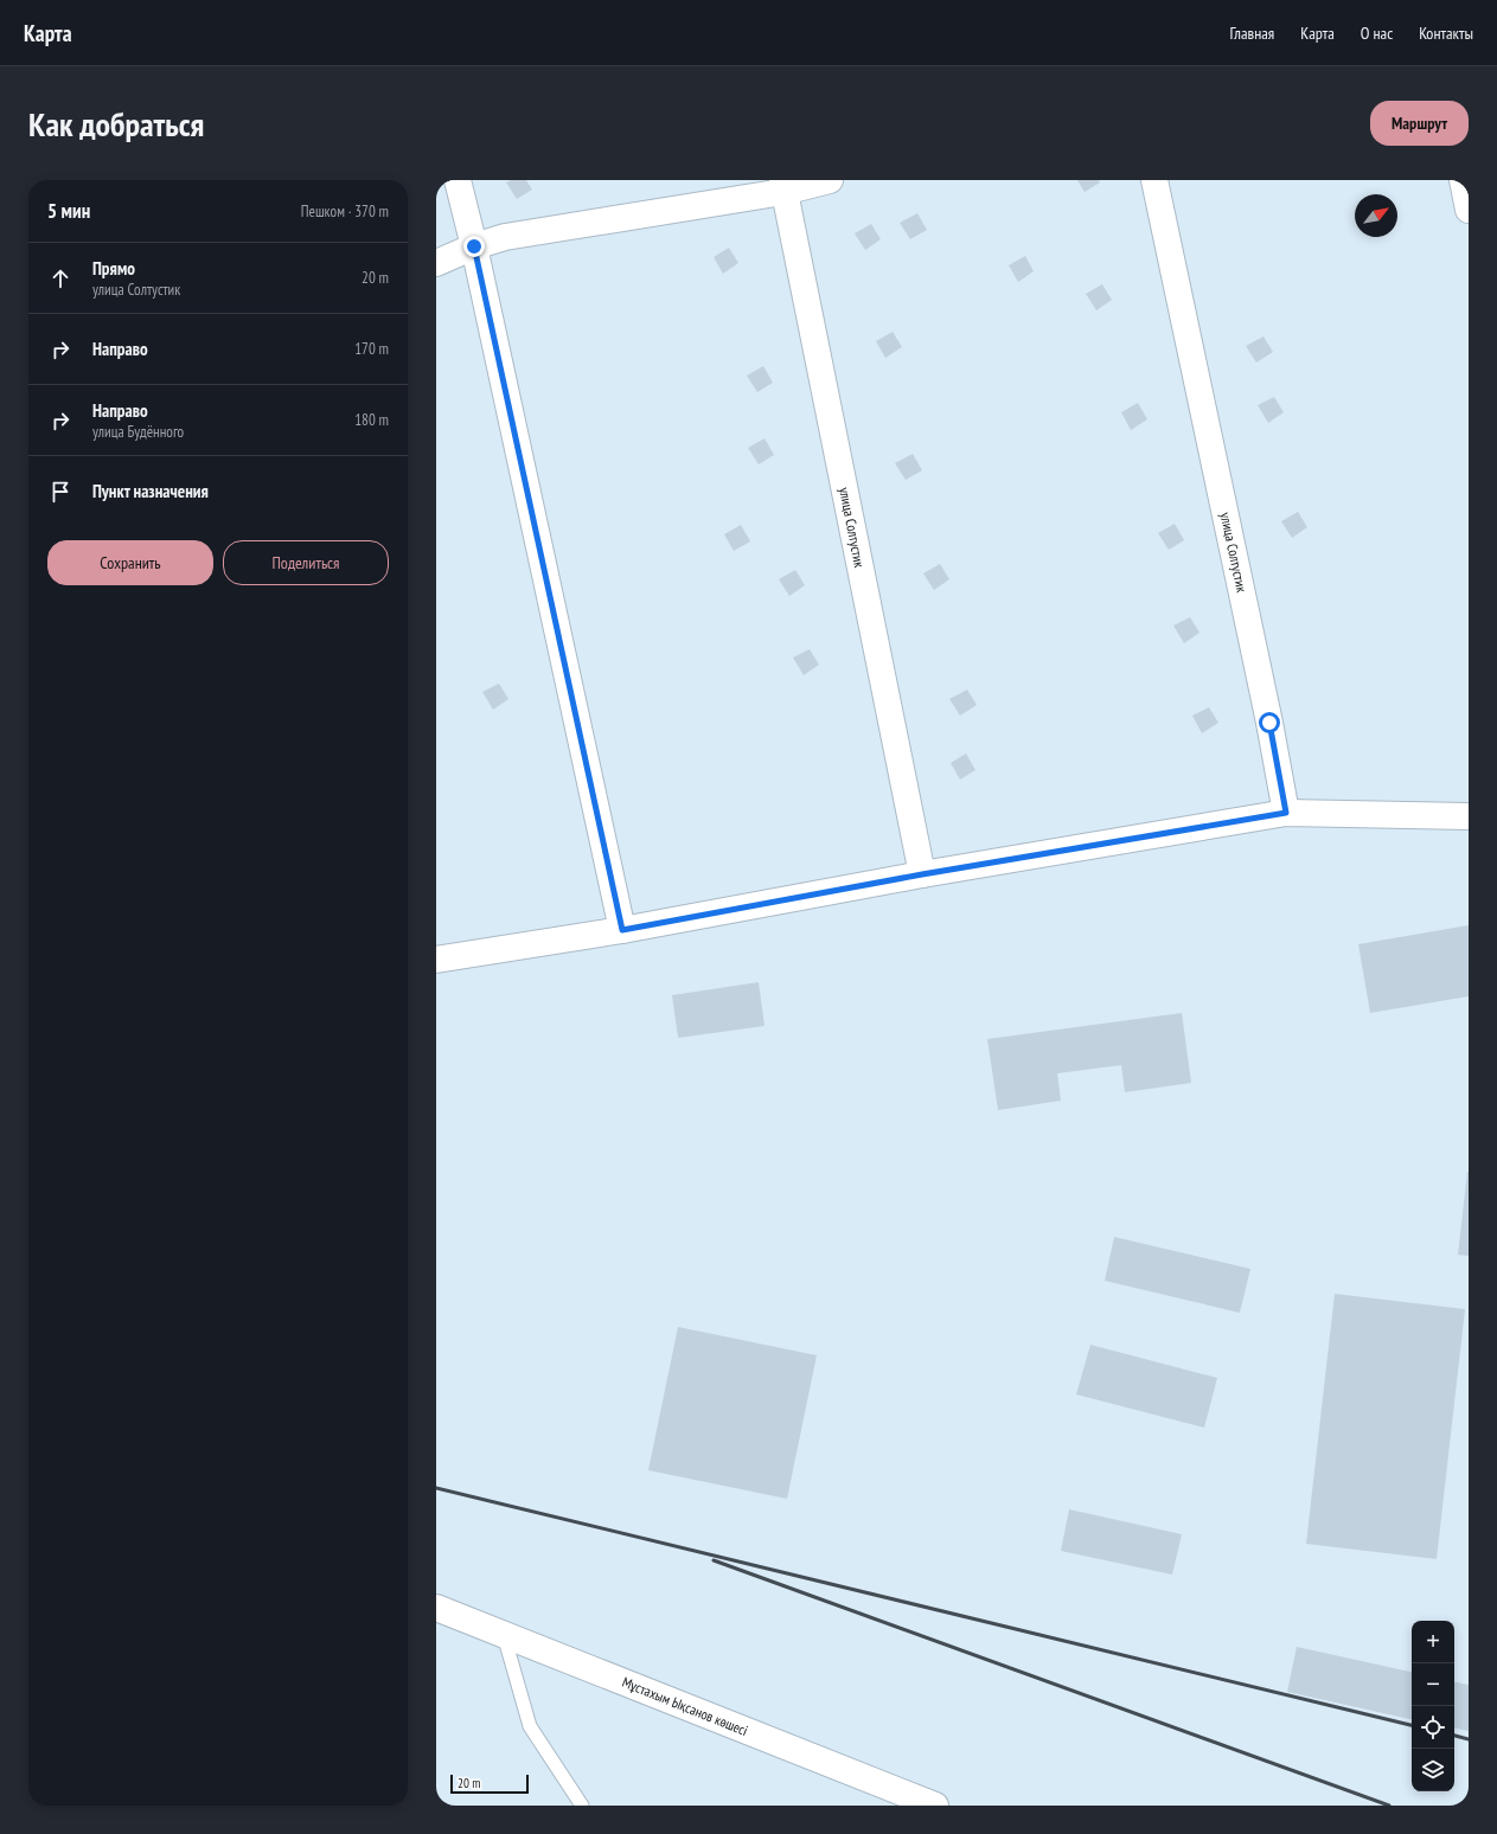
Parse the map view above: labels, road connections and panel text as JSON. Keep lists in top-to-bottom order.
{
  "streets": {
    "street": ["улица Солтустик", "Мұстахым Ықсанов көшесі"]
  },
  "scale_bar": "20 m",
  "north": "top right",
  "page": {
    "header": "Карта",
    "nav": [
      "Главная",
      "Карта",
      "О нас",
      "Контакты"
    ],
    "buttons": [
      "Маршрут",
      ["Сохранить", "Поделиться"]
    ],
    "title": "Как добраться",
    "heading": ["5 мин", "Пешком · 370 m"],
    "list": [
      ["Прямо", "улица Солтустик", "20 m"],
      ["Направо", "170 m"],
      ["Направо", "улица Будённого", "180 m"],
      "Пункт назначения"
    ],
    "map_buttons": ["+", "−"],
    "scale": "20 m"
  }
}
